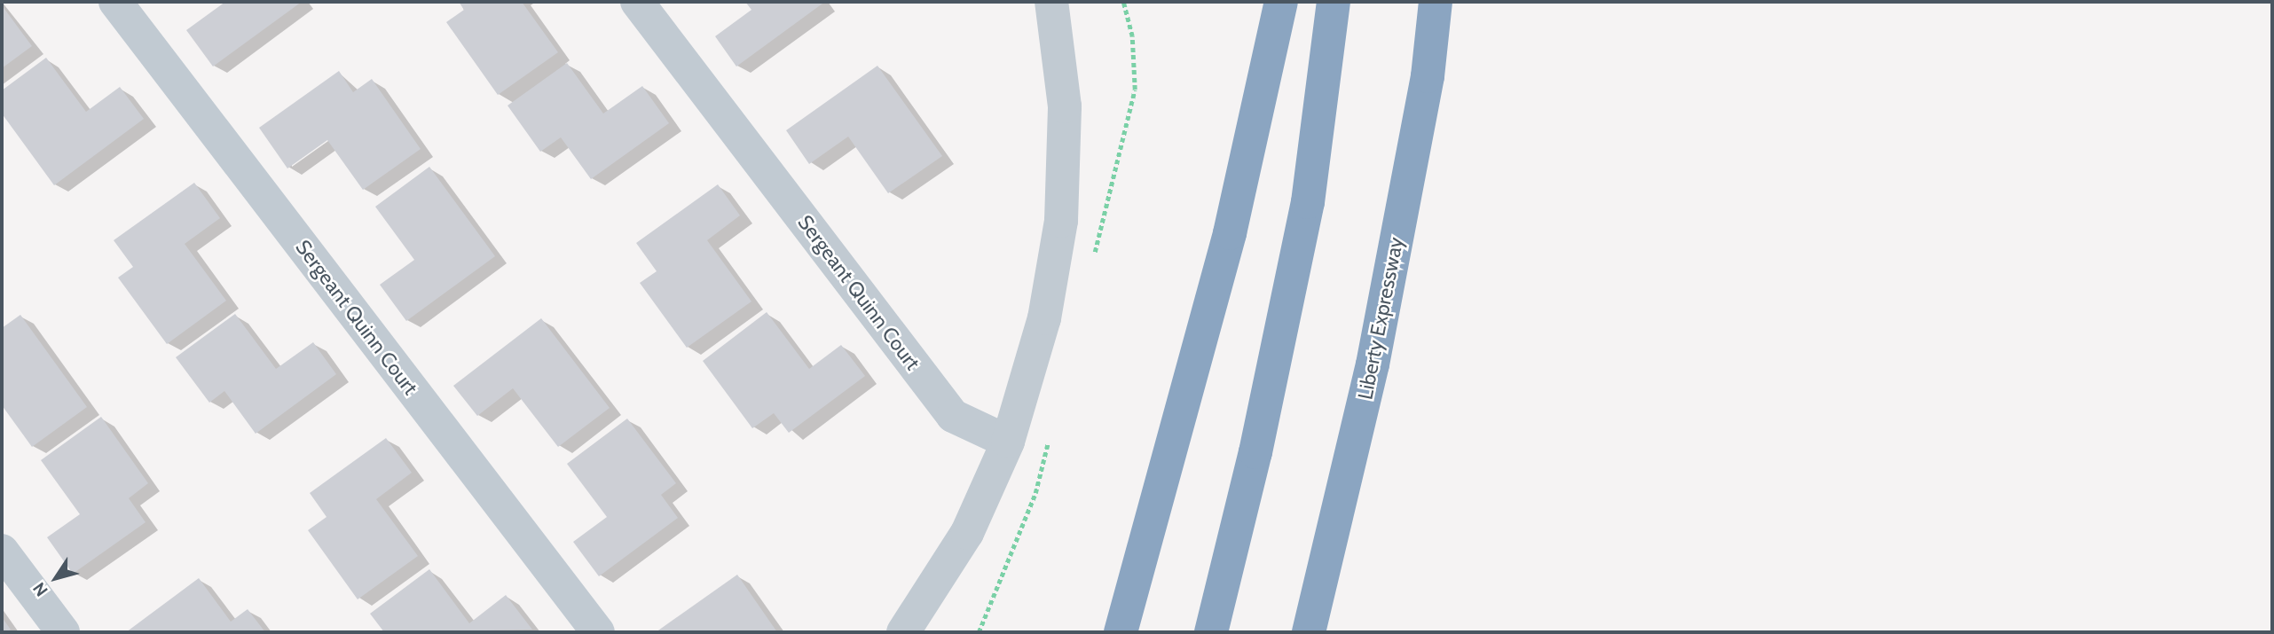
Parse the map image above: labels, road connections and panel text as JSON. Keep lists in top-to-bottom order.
{
  "streets": {
    "highway": ["Liberty Expressway"],
    "street": ["Sergeant Quinn Court"]
  },
  "north": "bottom left"
}
